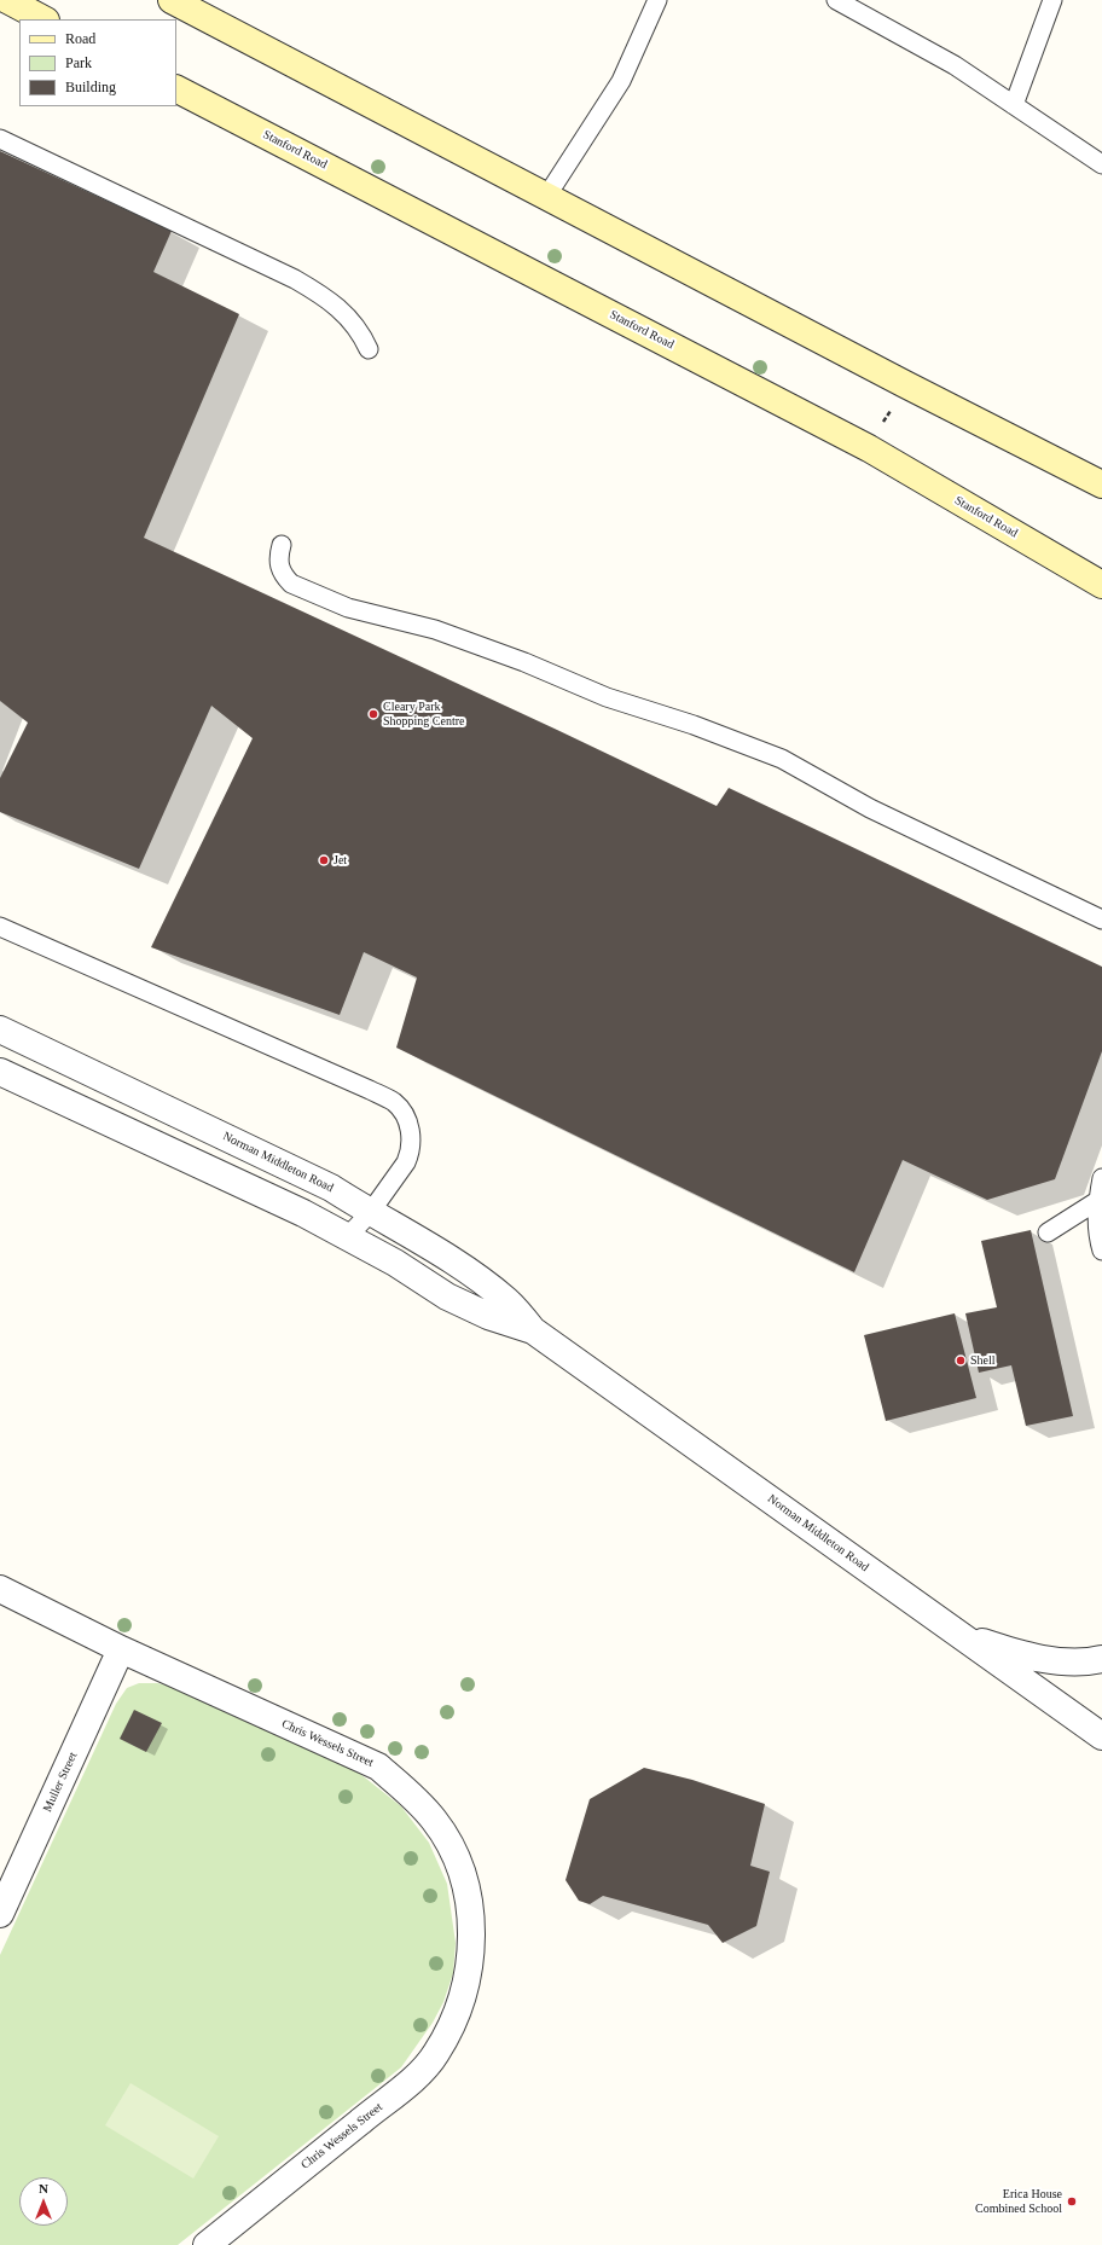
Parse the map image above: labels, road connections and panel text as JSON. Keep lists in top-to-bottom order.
{
  "streets": {
    "main road": ["Stanford Road"],
    "street": ["Norman Middleton Road", "Chris Wessels Street", "Muller Street"]
  },
  "crossings": [
    ["Chris Wessels Street", "Muller Street"]
  ],
  "places": [
    "Cleary Park Shopping Centre",
    "Jet",
    "Shell",
    "Erica House Combined School"
  ],
  "legend": ["Road", "Park", "Building"],
  "north": "top"
}
